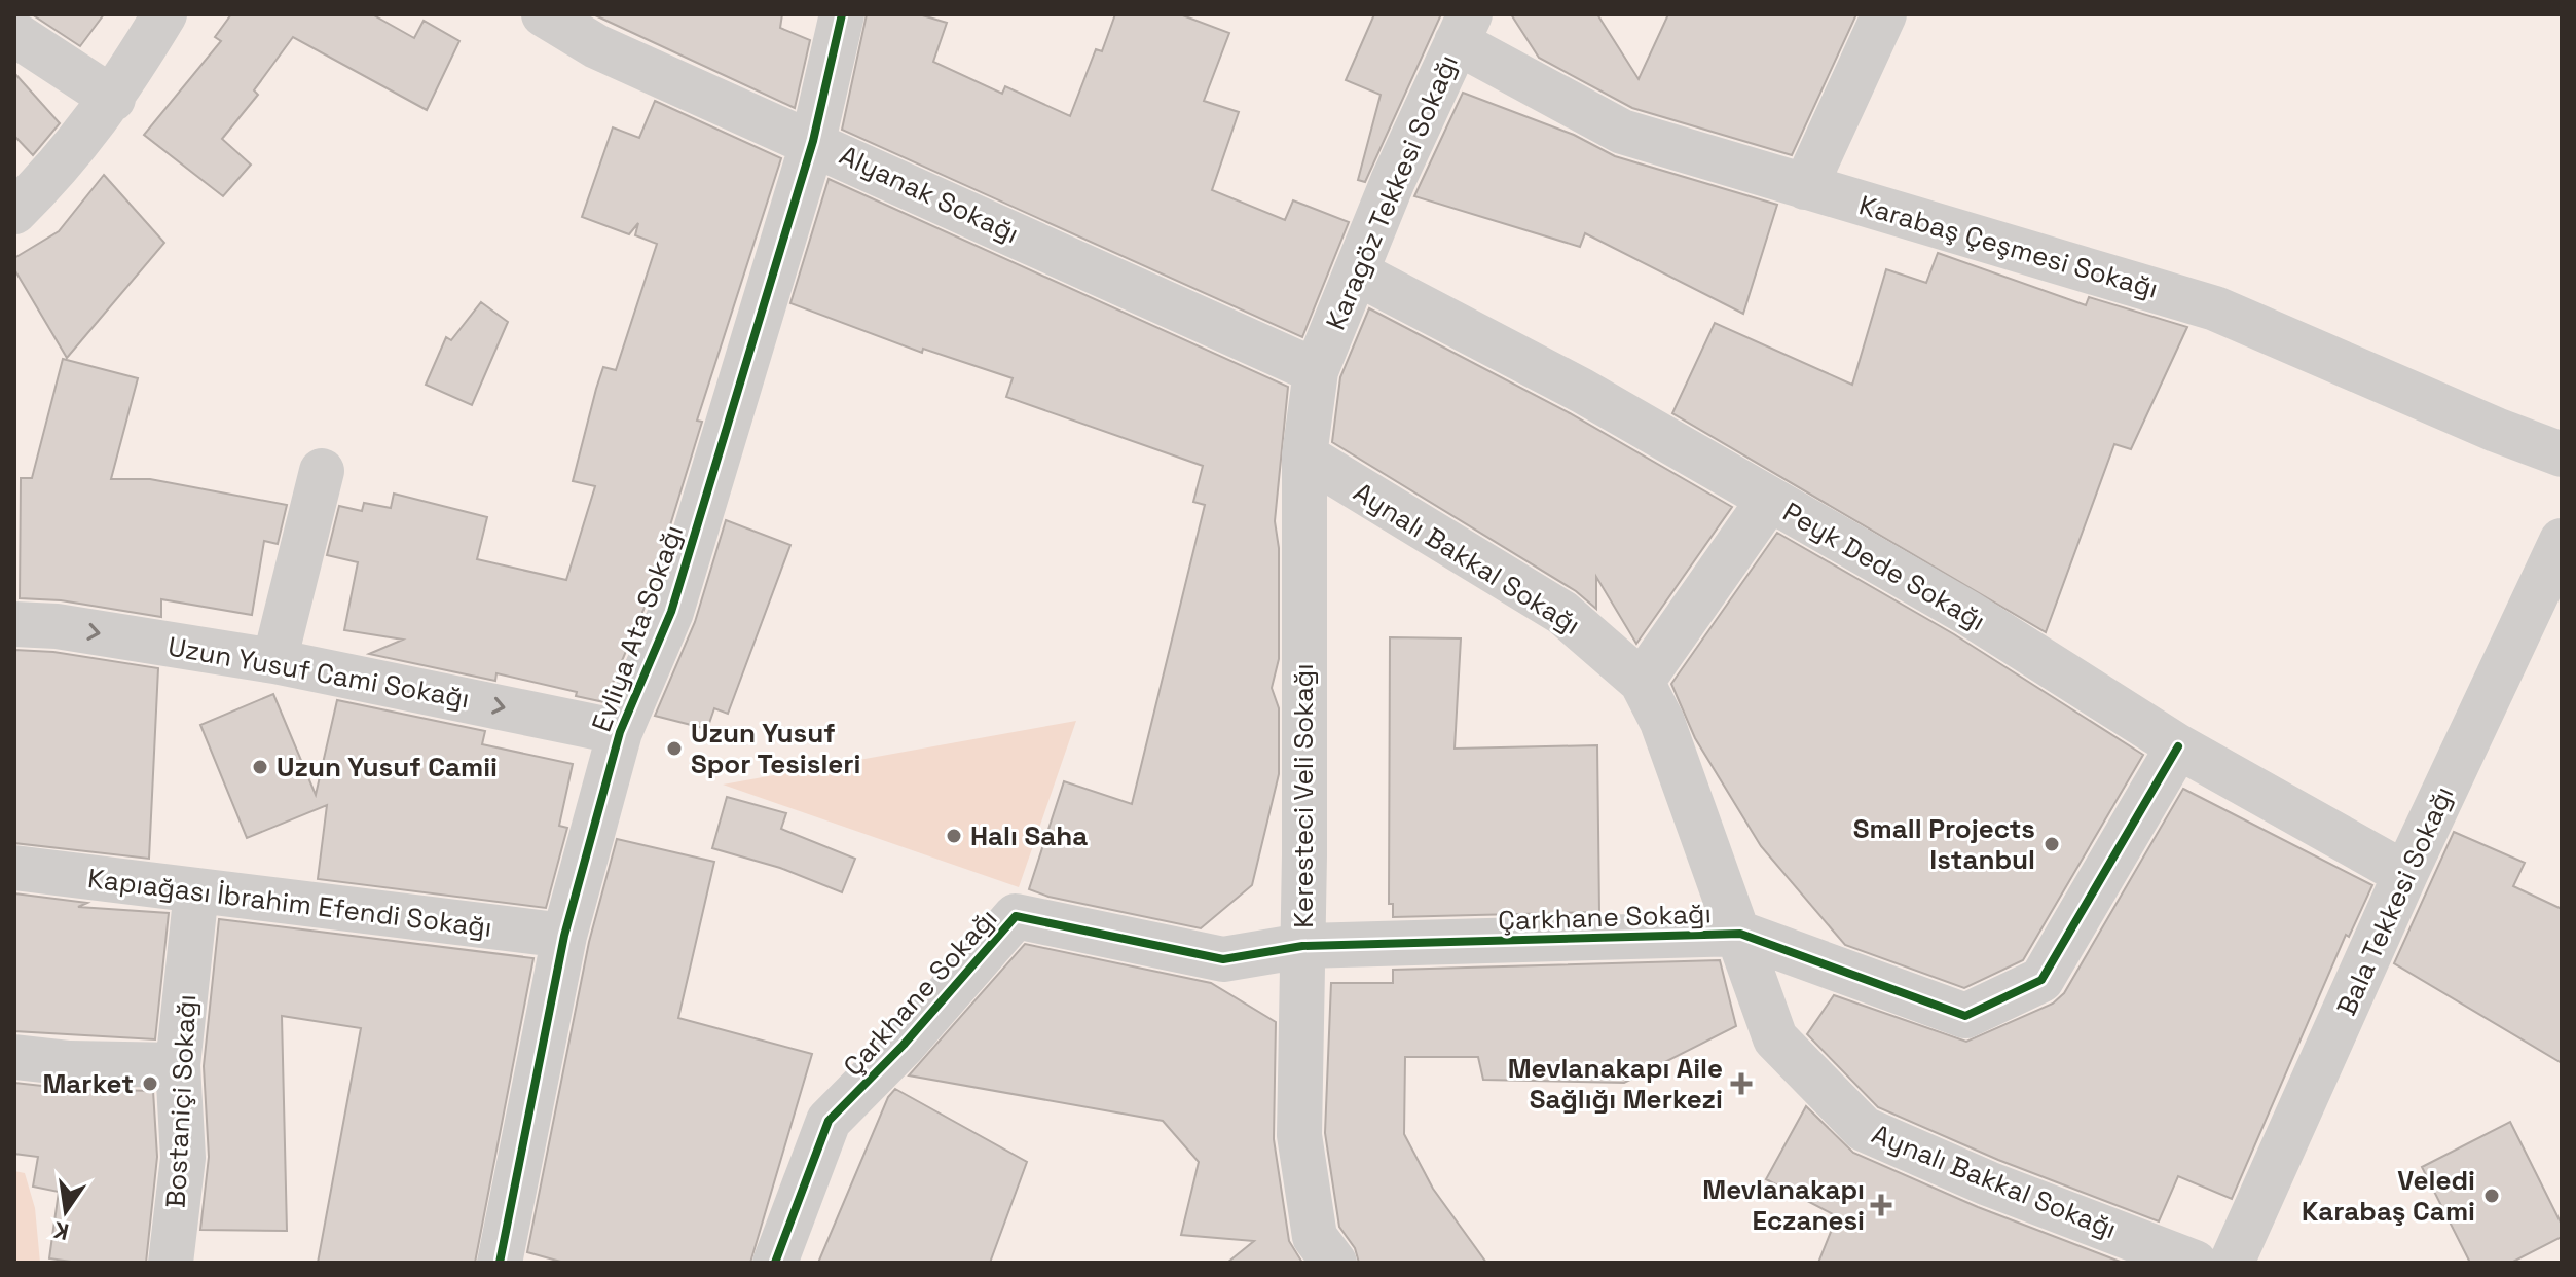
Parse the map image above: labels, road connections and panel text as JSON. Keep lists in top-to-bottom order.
{
  "streets": {
    "street": [
      "Karagöz Tekkesi Sokağı",
      "Alyanak Sokağı",
      "Karabaş Çeşmesi Sokağı",
      "Aynalı Bakkal Sokağı",
      "Peyk Dede Sokağı",
      "Evliya Ata Sokağı",
      "Uzun Yusuf Cami Sokağı",
      "Keresteci Veli Sokağı",
      "Bala Tekkesi Sokağı",
      "Kapıağası İbrahim Efendi Sokağı",
      "Çarkhane Sokağı",
      "Bostaniçi Sokağı"
    ]
  },
  "crossings": [
    ["Karagöz Tekkesi Sokağı", "Alyanak Sokağı"],
    ["Karagöz Tekkesi Sokağı", "Karabaş Çeşmesi Sokağı"],
    ["Karagöz Tekkesi Sokağı", "Peyk Dede Sokağı"],
    ["Karagöz Tekkesi Sokağı", "Keresteci Veli Sokağı"],
    ["Alyanak Sokağı", "Evliya Ata Sokağı"],
    ["Alyanak Sokağı", "Keresteci Veli Sokağı"],
    ["Aynalı Bakkal Sokağı", "Keresteci Veli Sokağı"],
    ["Aynalı Bakkal Sokağı", "Çarkhane Sokağı"],
    ["Peyk Dede Sokağı", "Bala Tekkesi Sokağı"],
    ["Evliya Ata Sokağı", "Uzun Yusuf Cami Sokağı"],
    ["Evliya Ata Sokağı", "Kapıağası İbrahim Efendi Sokağı"],
    ["Keresteci Veli Sokağı", "Çarkhane Sokağı"],
    ["Kapıağası İbrahim Efendi Sokağı", "Bostaniçi Sokağı"]
  ],
  "one_way": ["Uzun Yusuf Cami Sokağı"],
  "places": {
    "other": [
      "Uzun Yusuf Spor Tesisleri",
      "Uzun Yusuf Camii",
      "Halı Saha",
      "Small Projects Istanbul",
      "Market",
      "Veledi Karabaş Cami"
    ],
    "health": ["Mevlanakapı Aile Sağlığı Merkezi", "Mevlanakapı Eczanesi"]
  },
  "north": "bottom"
}
